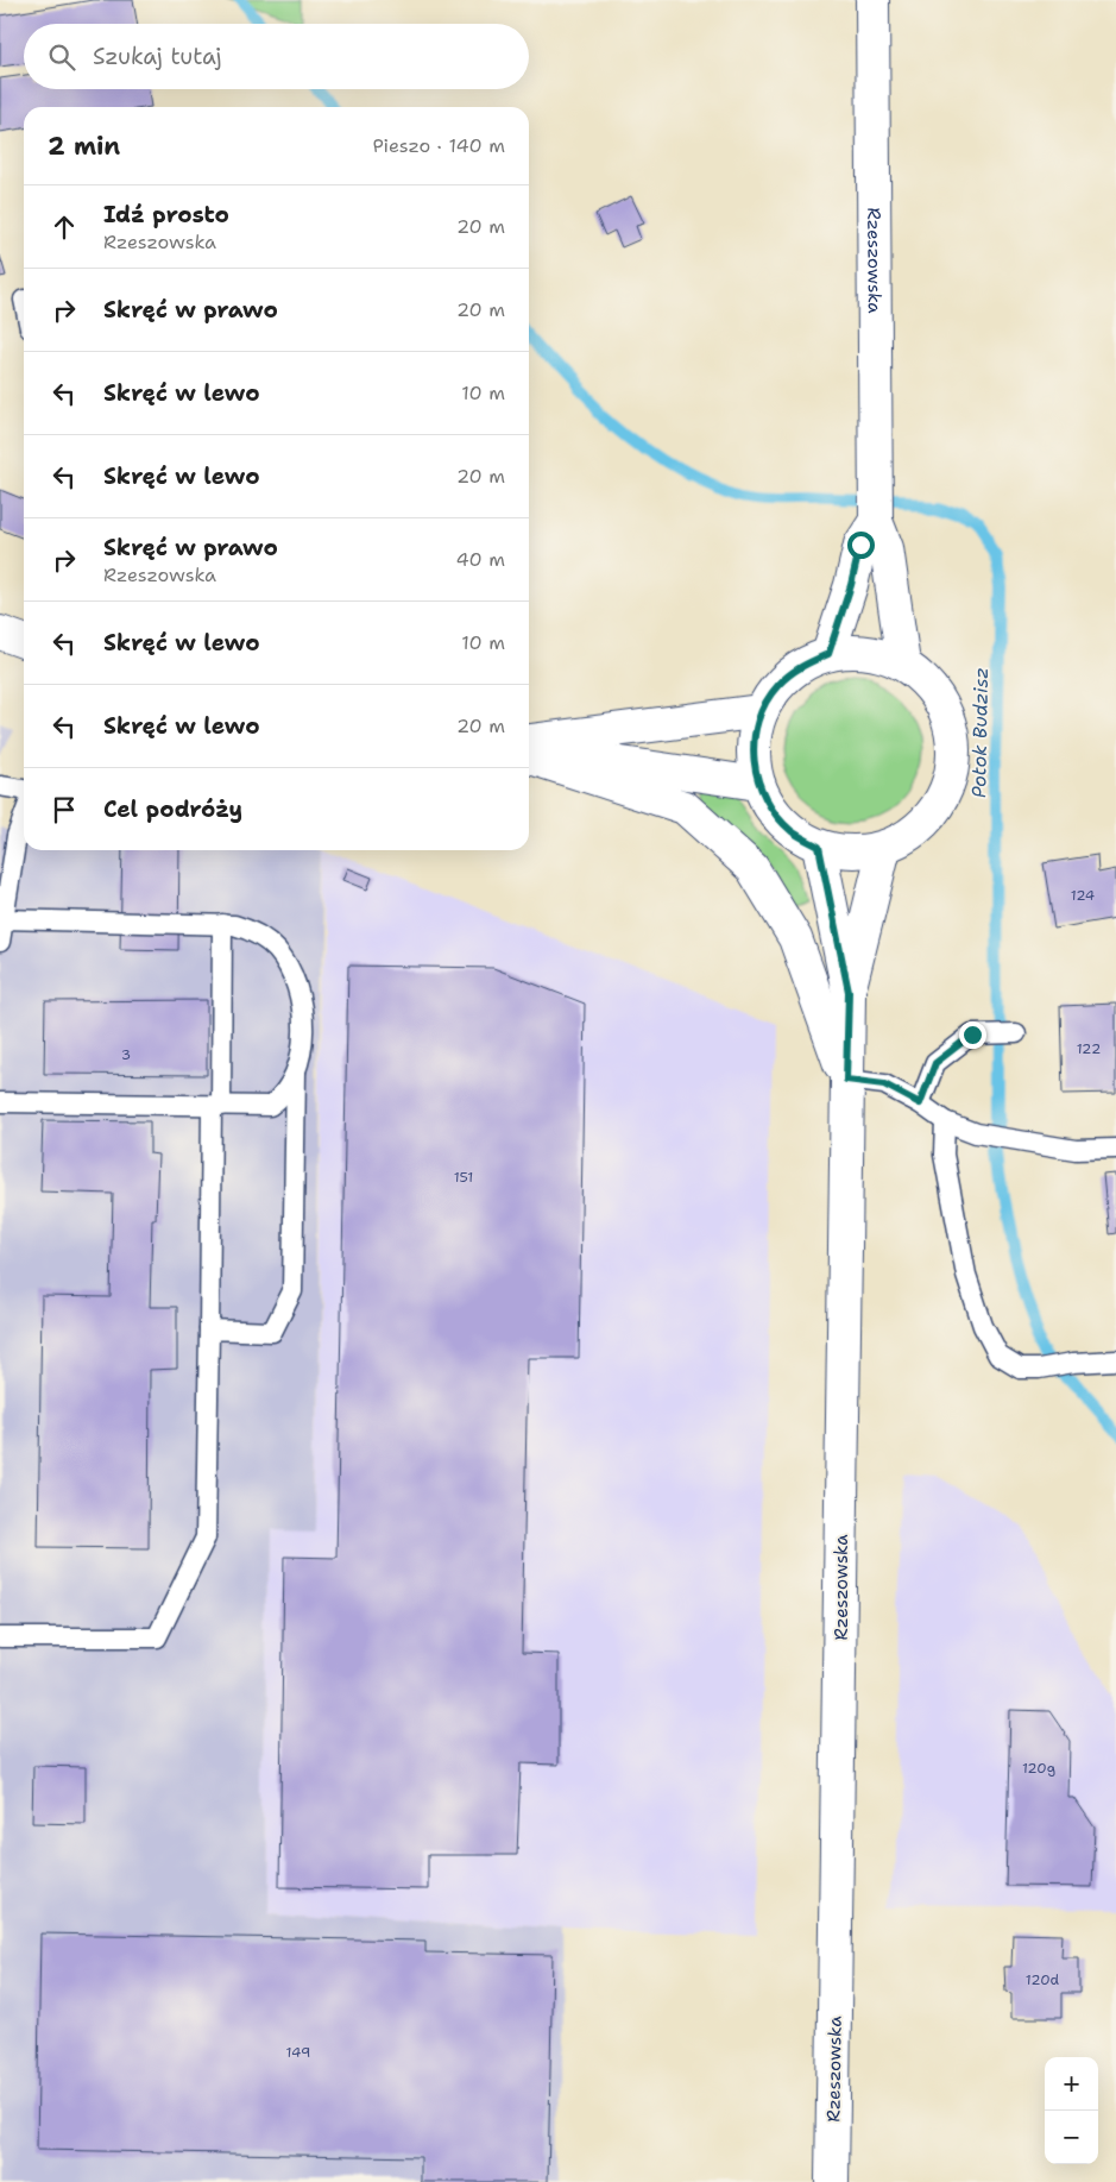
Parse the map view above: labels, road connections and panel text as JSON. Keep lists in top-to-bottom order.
{
  "streets": {
    "street": ["Rzeszowska"]
  },
  "water": ["Potok Budzisz"],
  "house_numbers": [
    "124",
    "122",
    "3",
    "151",
    "120g",
    "120d",
    "149"
  ],
  "page": {
    "search": "Szukaj tutaj",
    "heading": ["2 min", "Pieszo · 140 m"],
    "list": [
      ["Idź prosto", "Rzeszowska", "20 m"],
      ["Skręć w prawo", "20 m"],
      ["Skręć w lewo", "10 m"],
      ["Skręć w lewo", "20 m"],
      ["Skręć w prawo", "Rzeszowska", "40 m"],
      ["Skręć w lewo", "10 m"],
      ["Skręć w lewo", "20 m"],
      "Cel podróży"
    ],
    "map_buttons": ["+", "−"]
  }
}
